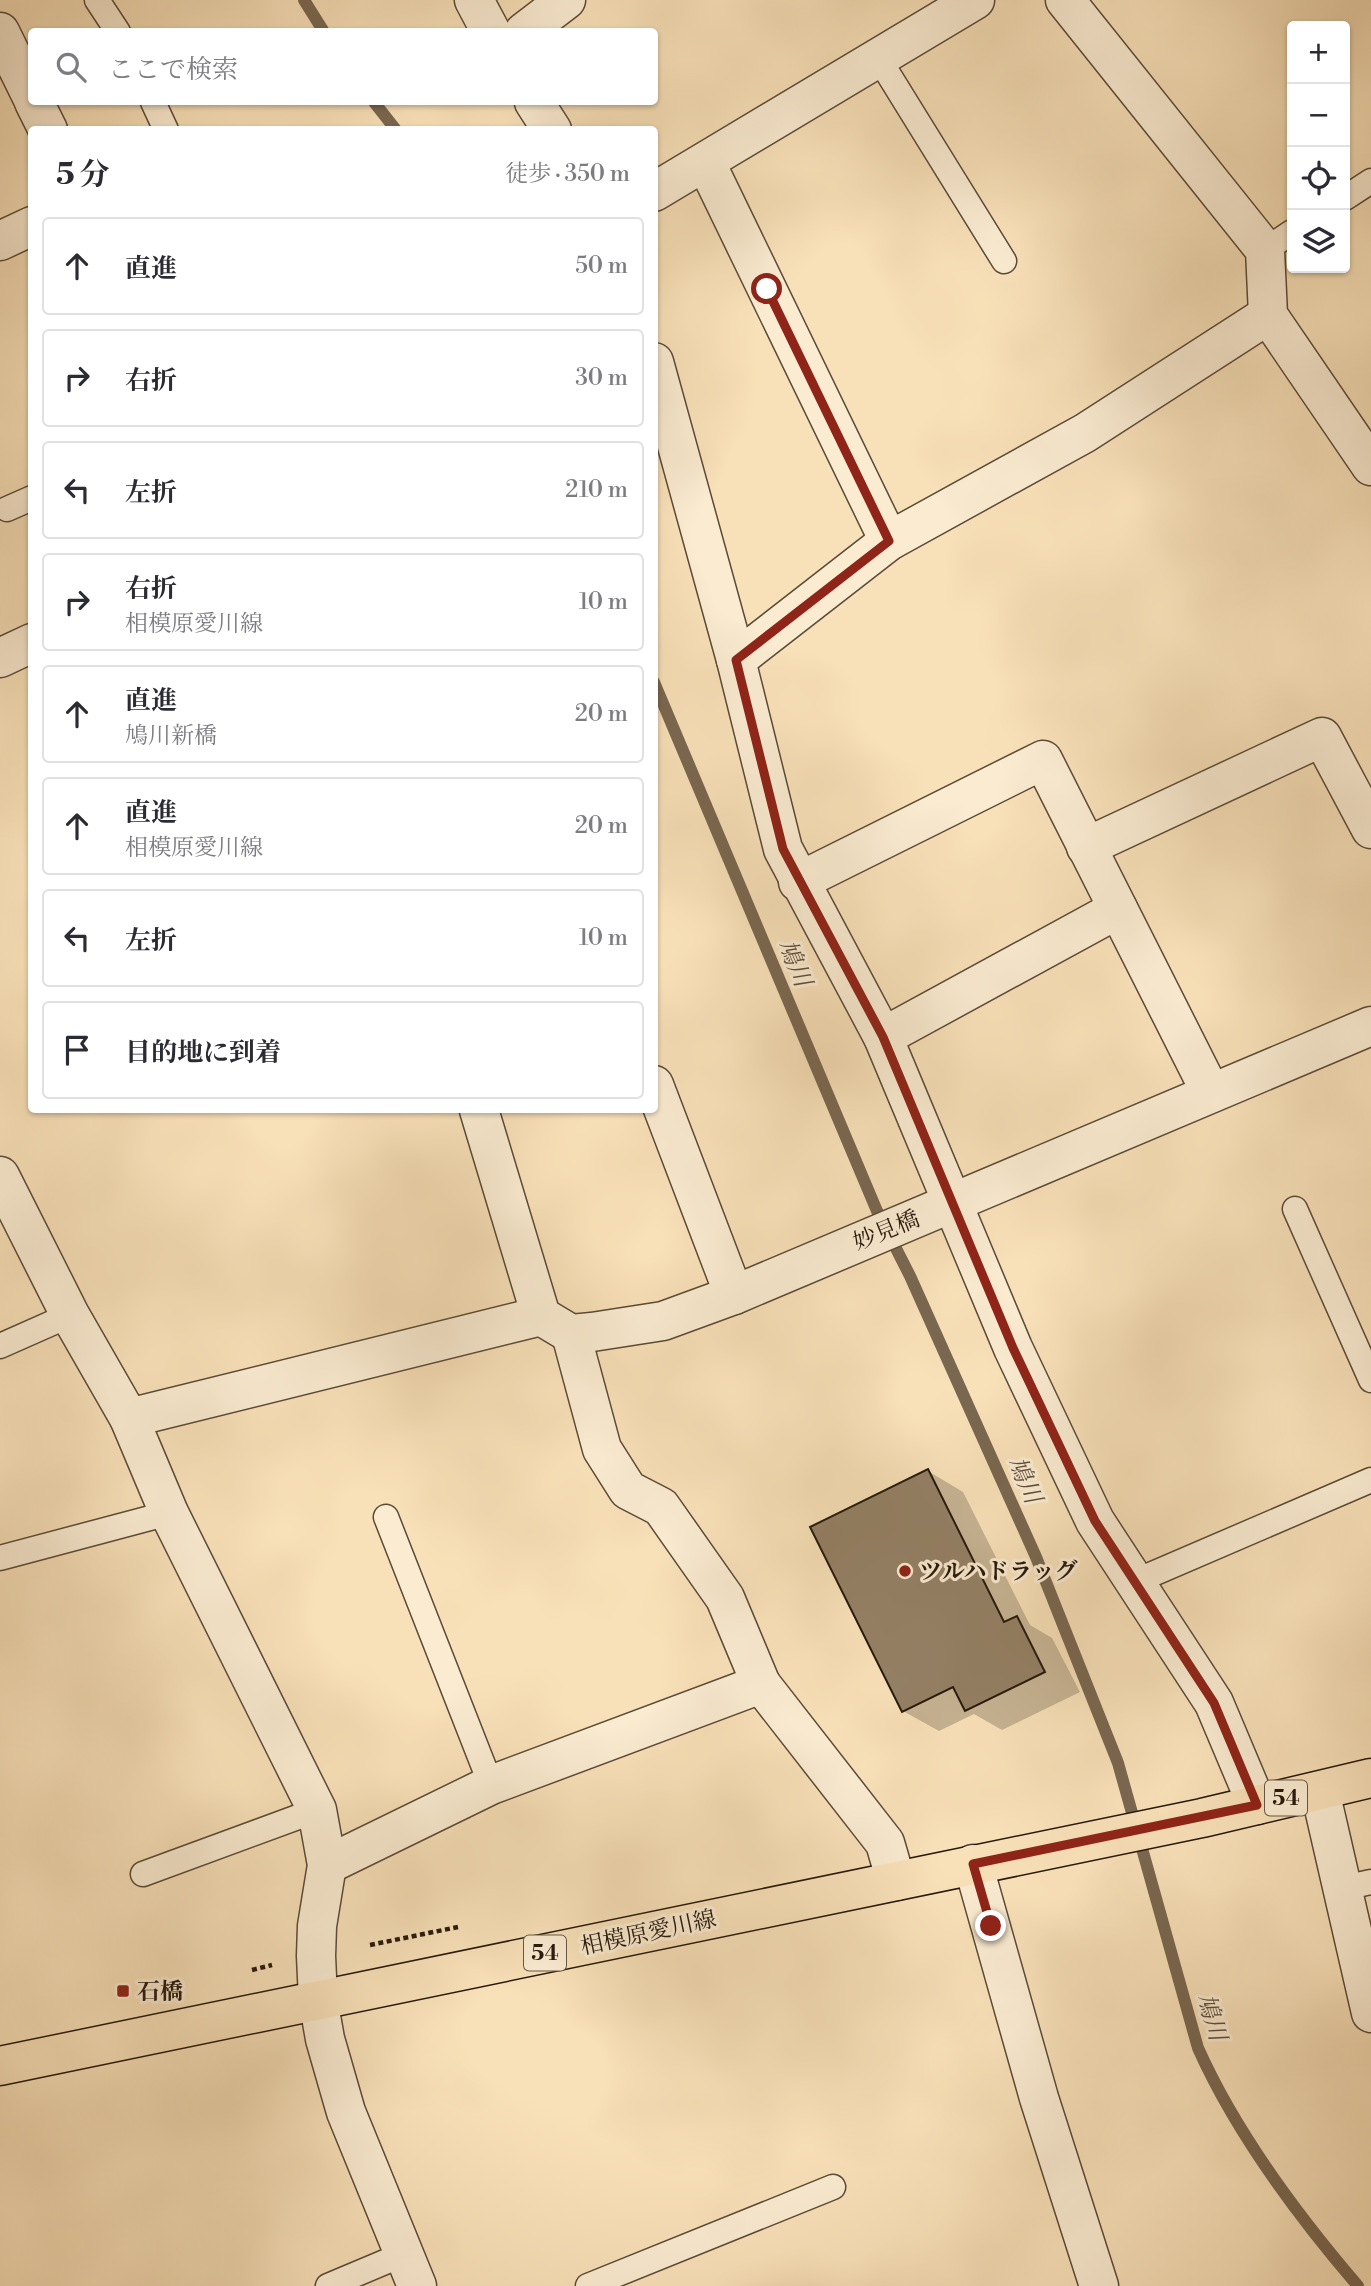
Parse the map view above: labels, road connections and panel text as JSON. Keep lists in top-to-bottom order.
{
  "streets": {
    "main road": ["54", "相模原愛川線"],
    "street": ["妙見橋"]
  },
  "crossings": [
    ["54", "相模原愛川線"]
  ],
  "water": ["鳩川"],
  "places": {
    "other": ["ツルハドラッグ"],
    "transit": ["石橋"]
  },
  "page": {
    "map_buttons": ["+", "−"],
    "search": "ここで検索",
    "heading": ["5 分", "徒歩 · 350 m"],
    "list": [
      ["直進", "50 m"],
      ["右折", "30 m"],
      ["左折", "210 m"],
      ["右折", "相模原愛川線", "10 m"],
      ["直進", "鳩川新橋", "20 m"],
      ["直進", "相模原愛川線", "20 m"],
      ["左折", "10 m"],
      "目的地に到着"
    ]
  }
}
